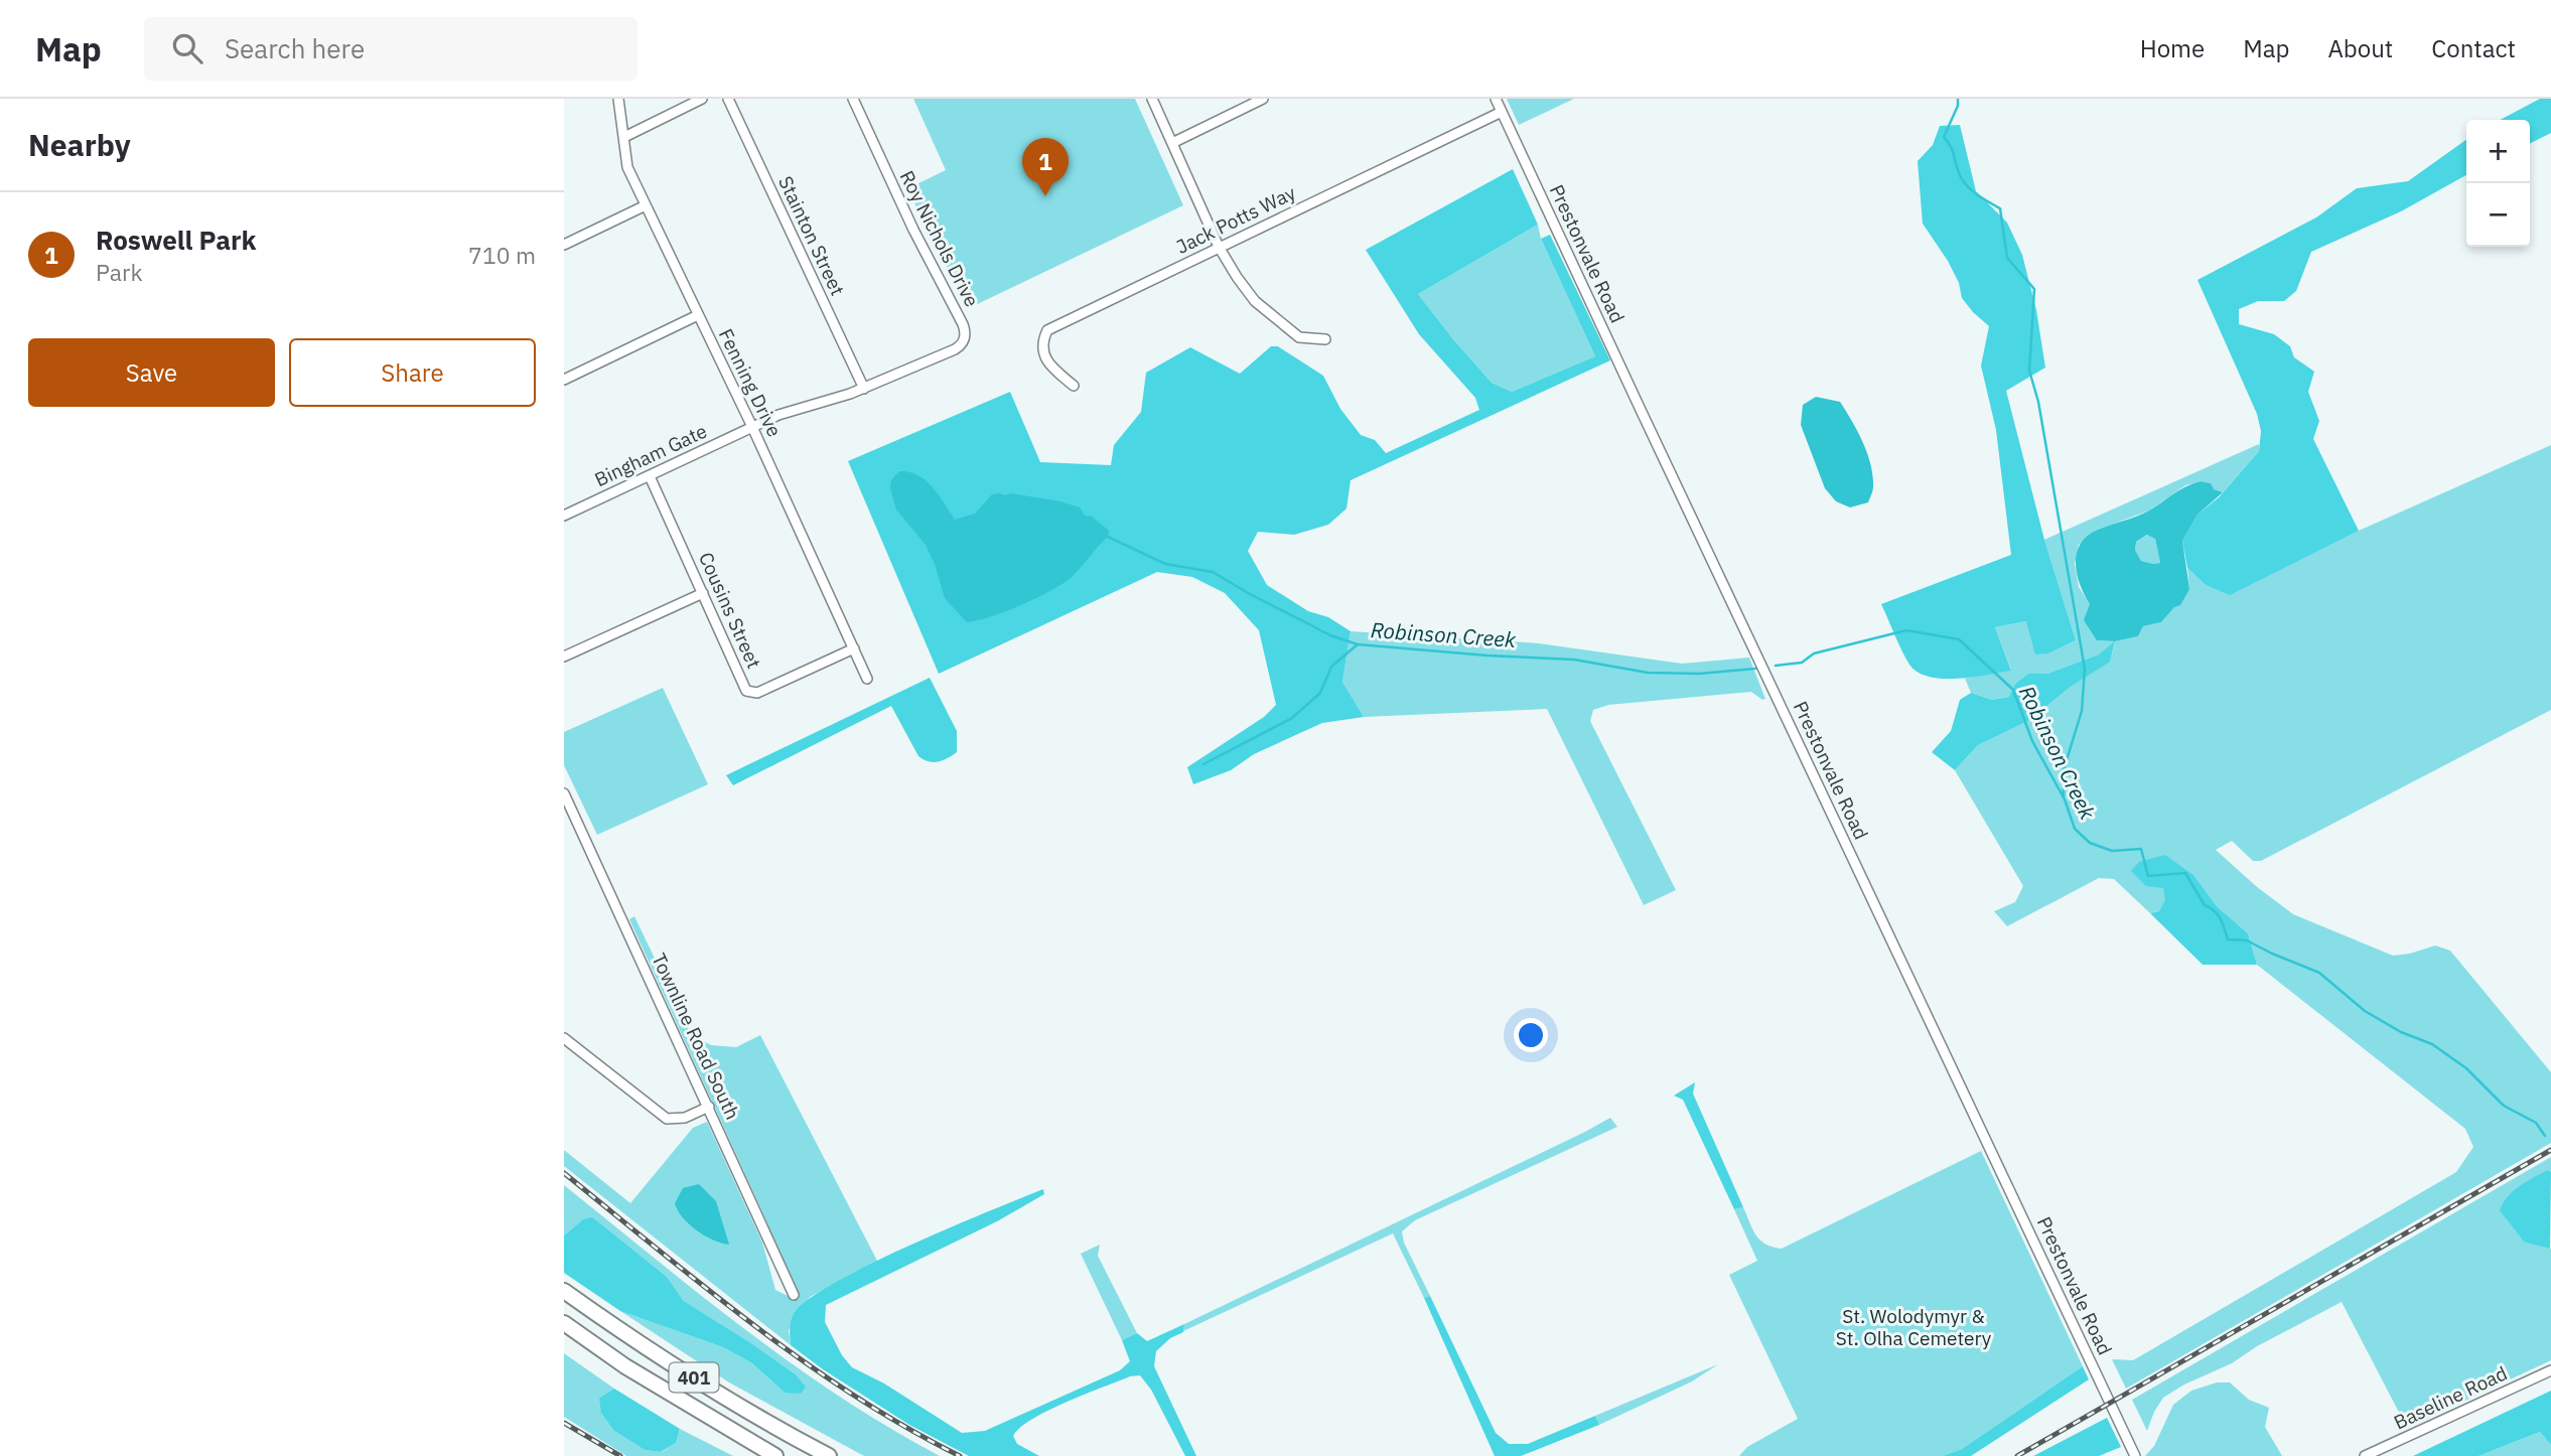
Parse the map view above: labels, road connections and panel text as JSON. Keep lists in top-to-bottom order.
{
  "streets": {
    "highway": ["401"],
    "street": [
      "Jack Potts Way",
      "Stainton Street",
      "Roy Nichols Drive",
      "Prestonvale Road",
      "Fenning Drive",
      "Bingham Gate",
      "Cousins Street",
      "Townline Road South",
      "Baseline Road"
    ]
  },
  "crossings": [
    ["Jack Potts Way", "Prestonvale Road"],
    ["Stainton Street", "Roy Nichols Drive"],
    ["Roy Nichols Drive", "Fenning Drive"],
    ["Roy Nichols Drive", "Bingham Gate"],
    ["Fenning Drive", "Bingham Gate"],
    ["Fenning Drive", "Cousins Street"],
    ["Bingham Gate", "Cousins Street"]
  ],
  "water": ["Robinson Creek"],
  "parks": ["St. Wolodymyr & St. Olha Cemetery"],
  "page": {
    "header": "Map",
    "search": "Search here",
    "nav": [
      "Home",
      "Map",
      "About",
      "Contact"
    ],
    "heading": "Nearby",
    "map_buttons": ["+", "−"],
    "pins": "1",
    "list": [
      {
        "mark": "1",
        "name": "Roswell Park",
        "note": "Park",
        "value": "710 m"
      }
    ],
    "buttons": ["Save", "Share"]
  }
}
